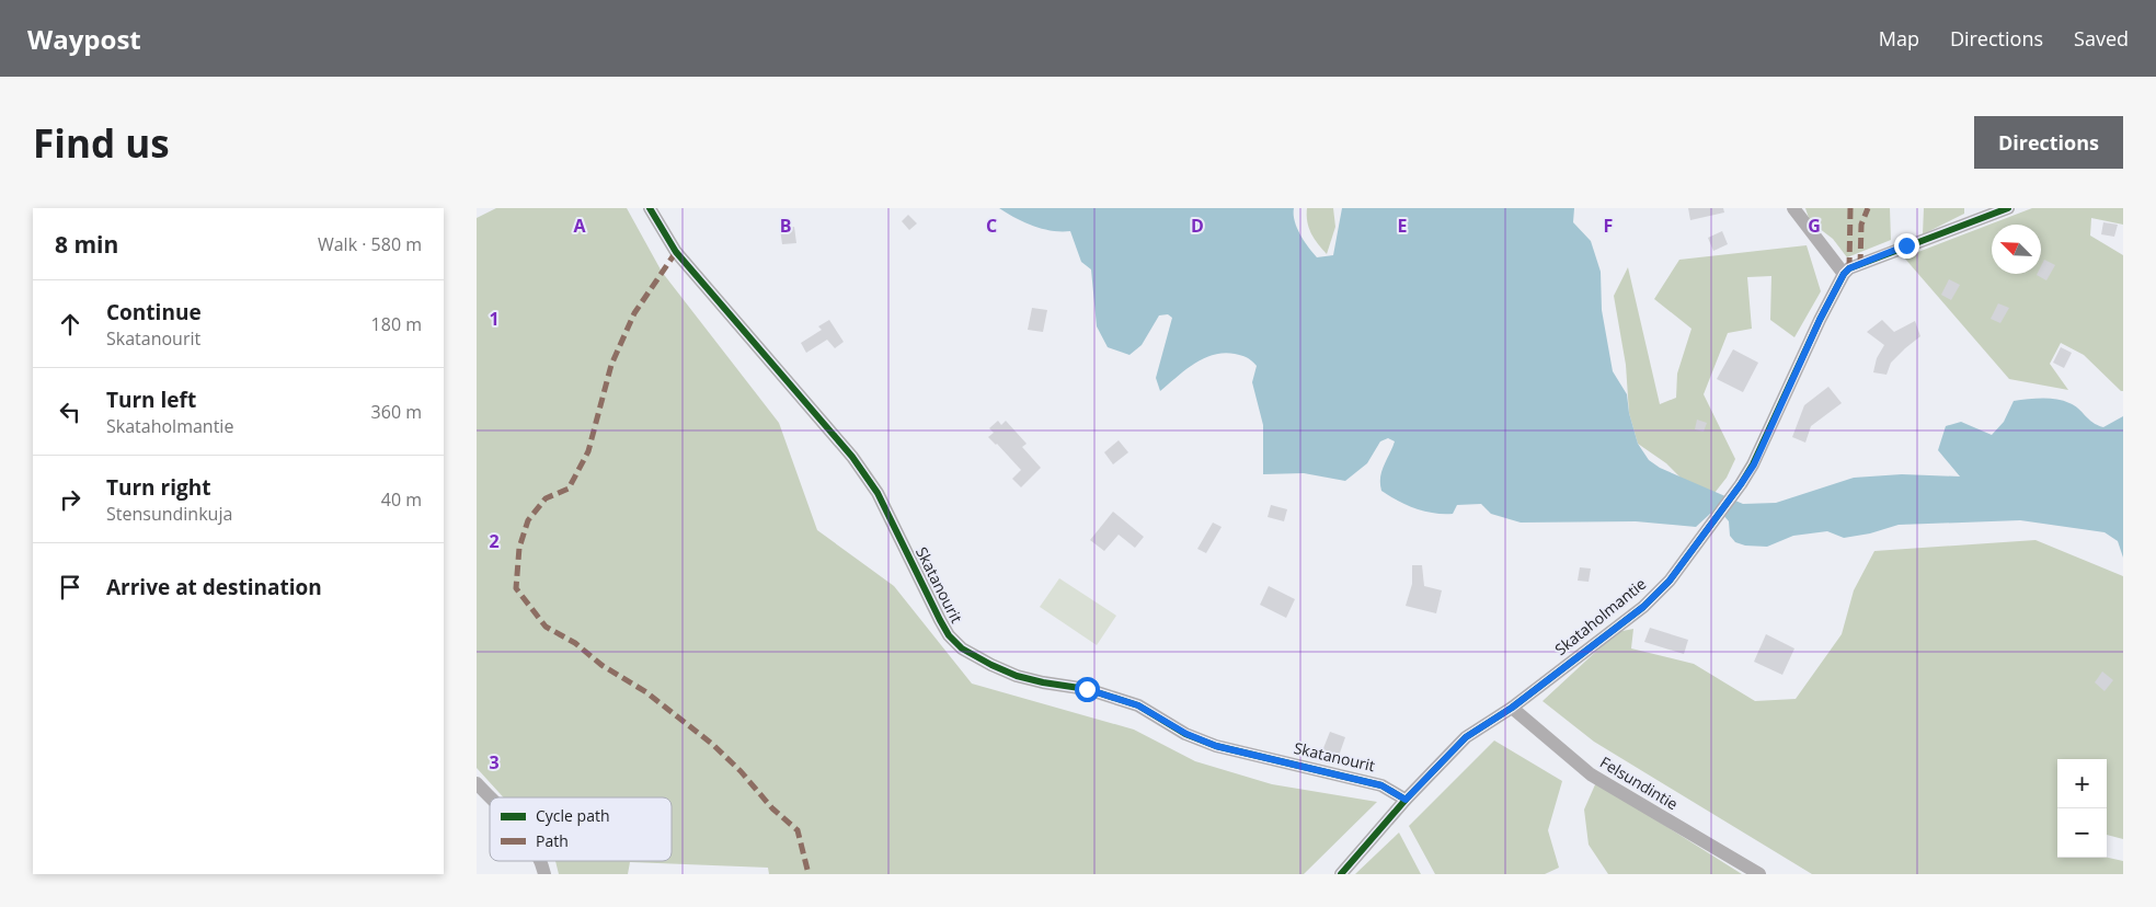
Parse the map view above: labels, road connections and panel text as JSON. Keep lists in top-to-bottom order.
{
  "streets": {
    "street": ["Skatanourit", "Skataholmantie", "Felsundintie"]
  },
  "crossings": [
    ["Skatanourit", "Skataholmantie"],
    ["Skataholmantie", "Felsundintie"]
  ],
  "legend": ["Cycle path", "Path"],
  "north": "top left",
  "page": {
    "header": "Waypost",
    "nav": ["Map", "Directions", "Saved"],
    "buttons": "Directions",
    "title": "Find us",
    "heading": ["8 min", "Walk · 580 m"],
    "list": [
      ["Continue", "Skatanourit", "180 m"],
      ["Turn left", "Skataholmantie", "360 m"],
      ["Turn right", "Stensundinkuja", "40 m"],
      "Arrive at destination"
    ],
    "map_buttons": ["+", "−"]
  },
  "grid": {
    "columns": [
      "A",
      "B",
      "C",
      "D",
      "E",
      "F",
      "G"
    ],
    "rows": ["1", "2", "3"]
  }
}
